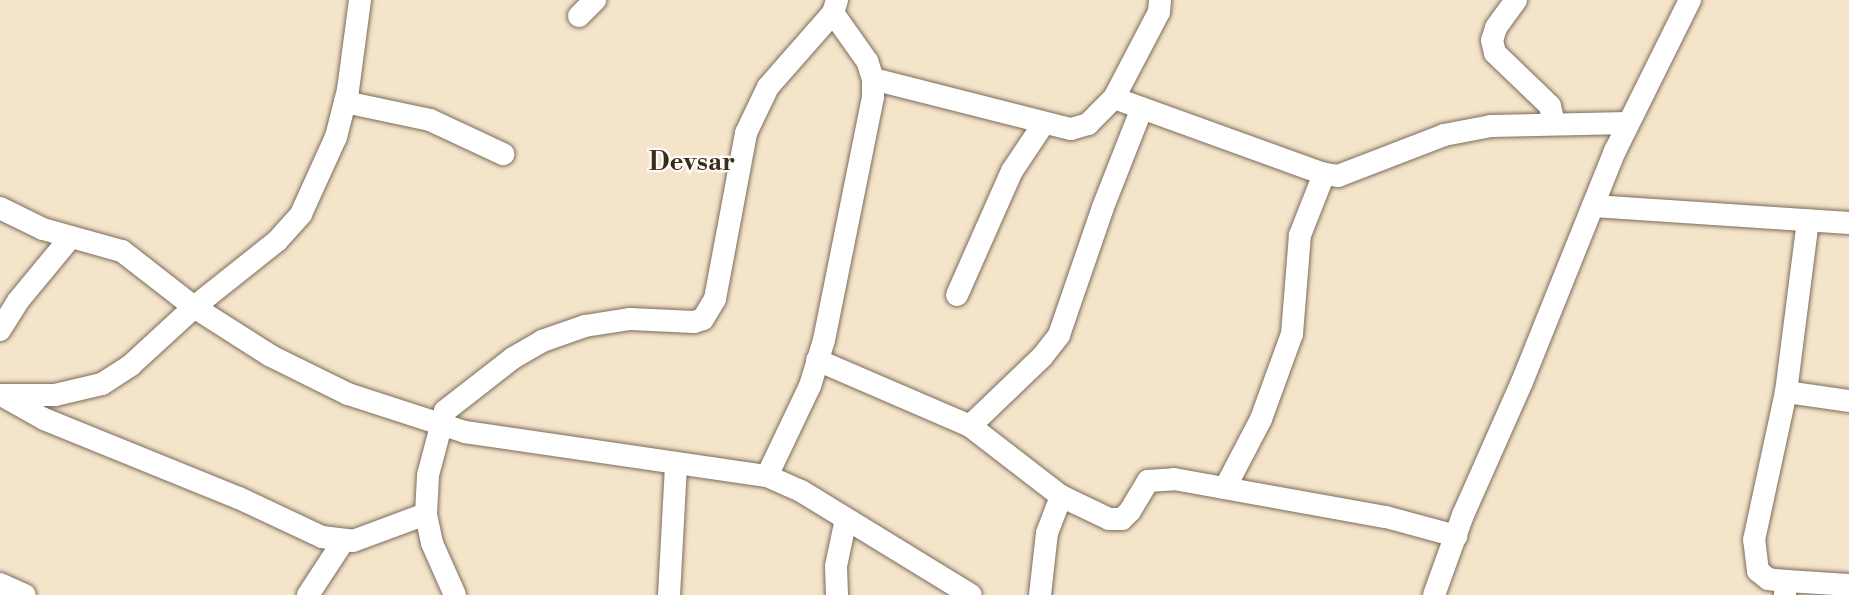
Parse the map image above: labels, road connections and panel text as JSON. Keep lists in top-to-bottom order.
{
  "districts": ["Devsar"]
}
